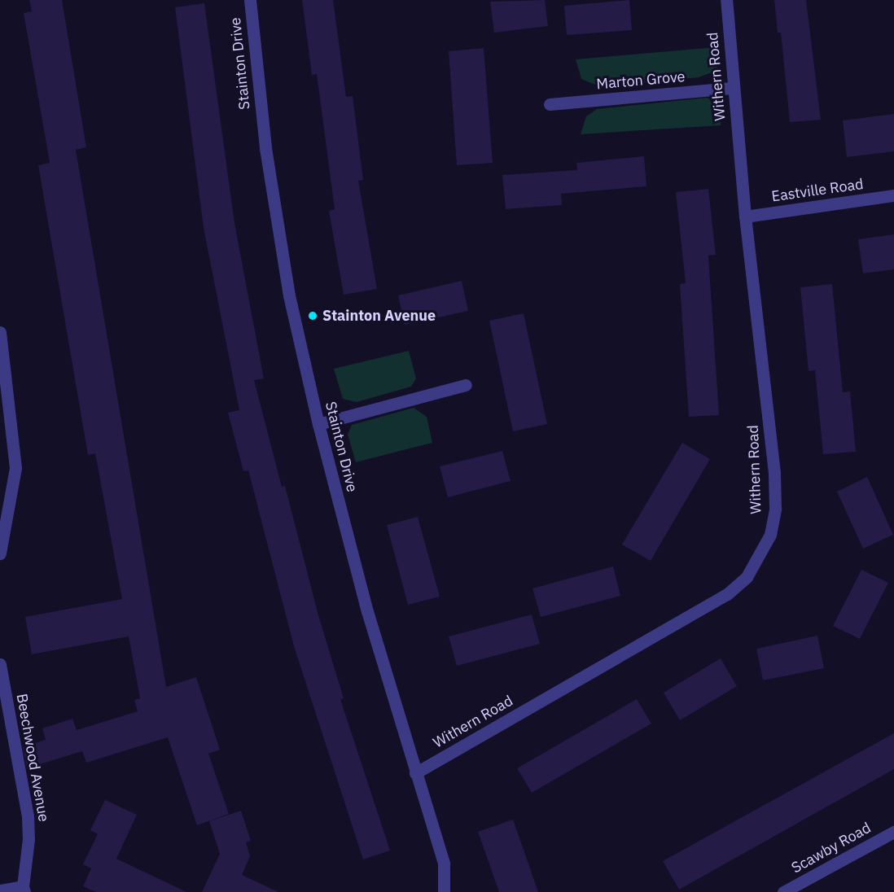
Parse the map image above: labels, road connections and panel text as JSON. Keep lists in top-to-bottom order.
{
  "streets": {
    "street": [
      "Stainton Drive",
      "Withern Road",
      "Marton Grove",
      "Eastville Road",
      "Beechwood Avenue",
      "Scawby Road"
    ]
  },
  "crossings": [
    ["Stainton Drive", "Withern Road"],
    ["Withern Road", "Marton Grove"],
    ["Withern Road", "Eastville Road"]
  ],
  "places": ["Stainton Avenue"]
}
